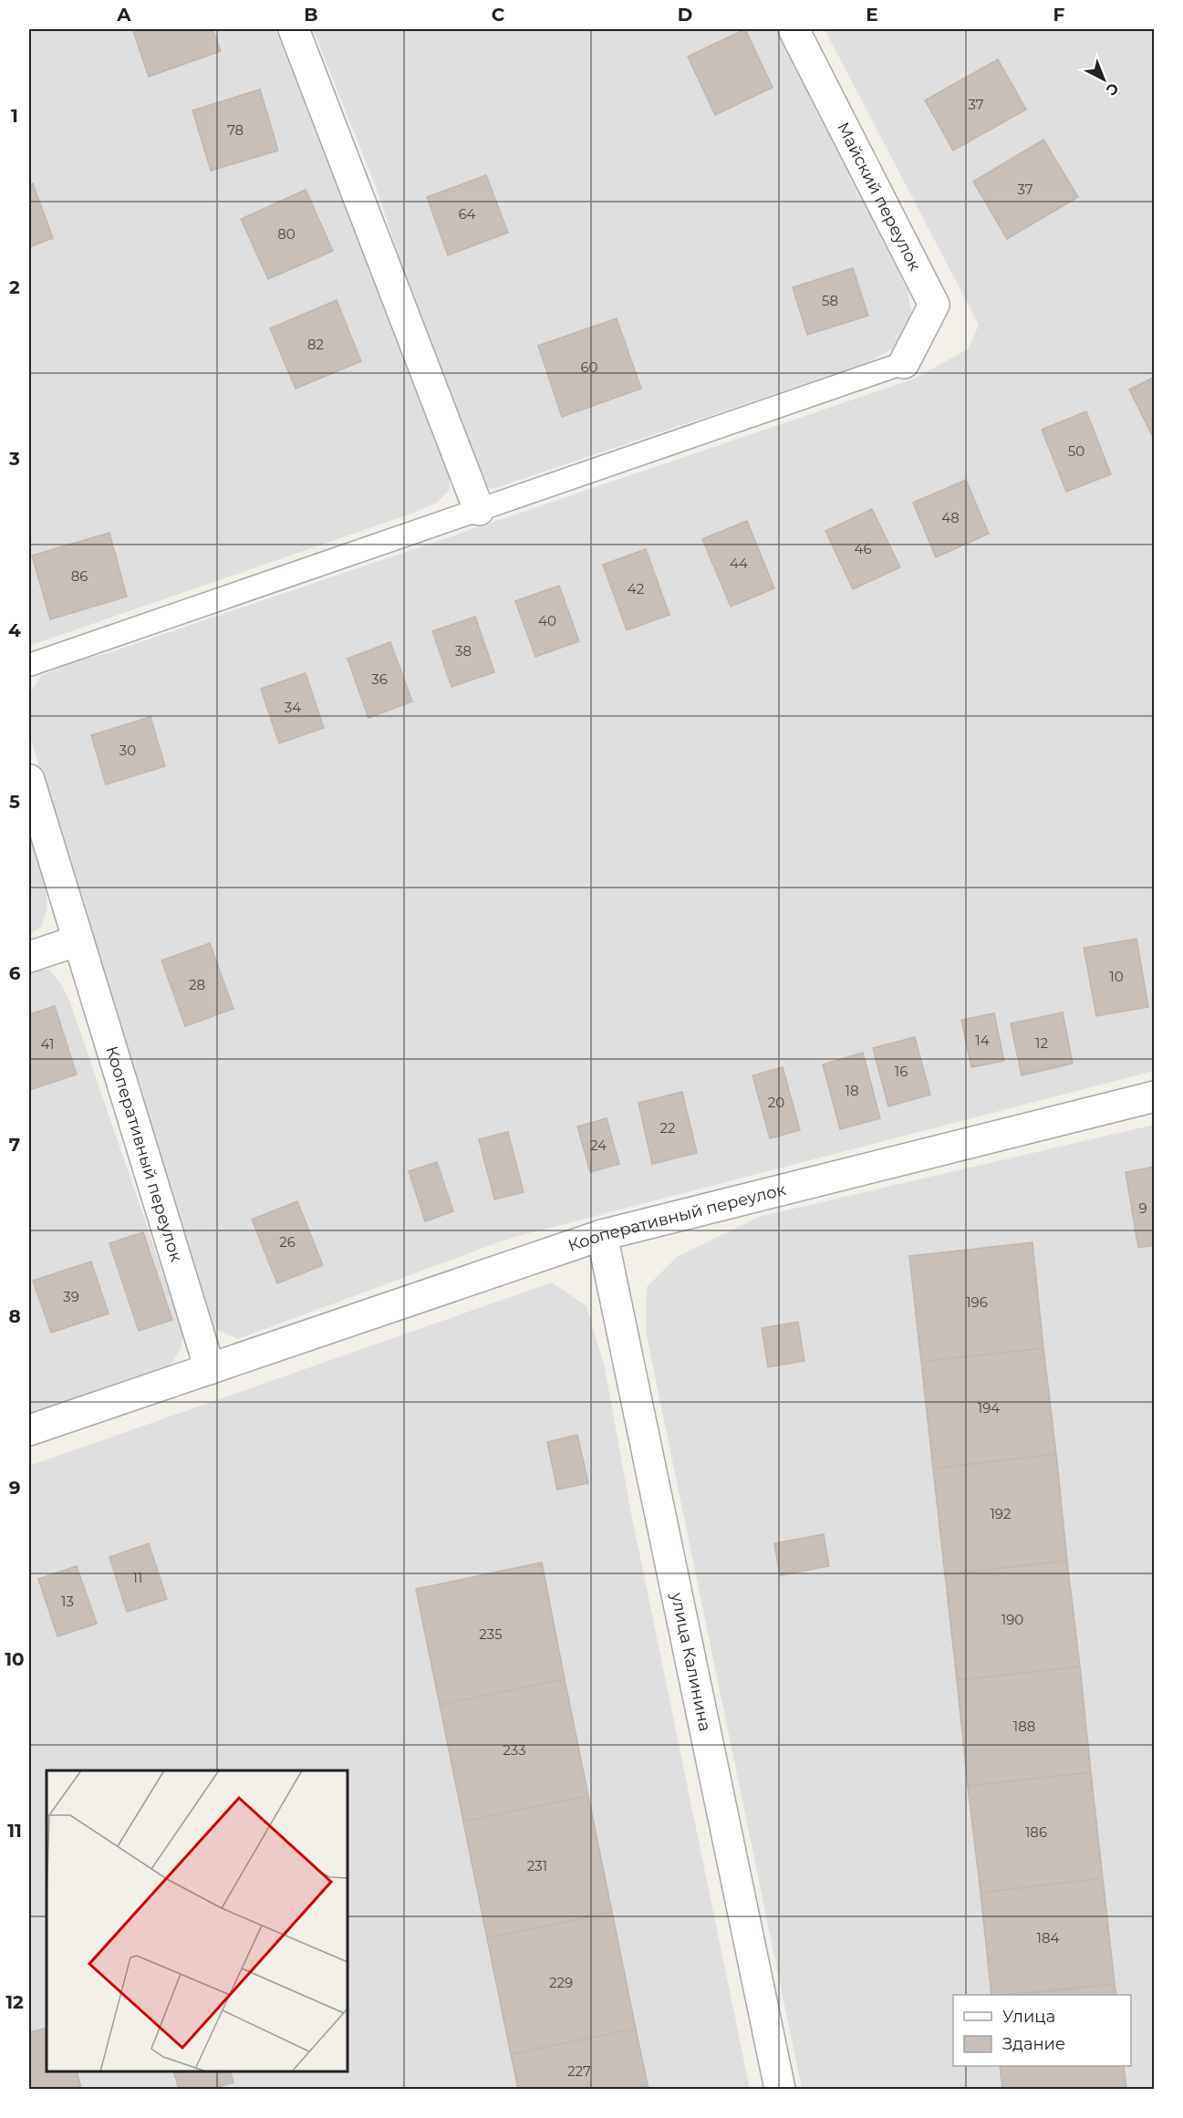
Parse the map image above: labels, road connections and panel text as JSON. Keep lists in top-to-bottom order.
{
  "streets": {
    "street": ["Майский переулок", "Кооперативный переулок", "улица Калинина"]
  },
  "crossings": [
    ["Кооперативный переулок", "улица Калинина"]
  ],
  "house_numbers": [
    "37",
    "78",
    "37",
    "64",
    "80",
    "58",
    "82",
    "60",
    "50",
    "48",
    "46",
    "44",
    "86",
    "42",
    "40",
    "38",
    "36",
    "34",
    "30",
    "10",
    "28",
    "14",
    "12",
    "41",
    "16",
    "18",
    "20",
    "22",
    "24",
    "9",
    "26",
    "39",
    "196",
    "194",
    "192",
    "11",
    "13",
    "190",
    "235",
    "188",
    "233",
    "186",
    "231",
    "184",
    "229",
    "227"
  ],
  "legend": ["Улица", "Здание"],
  "north": "bottom right",
  "grid": {
    "columns": [
      "A",
      "B",
      "C",
      "D",
      "E",
      "F"
    ],
    "rows": [
      "1",
      "2",
      "3",
      "4",
      "5",
      "6",
      "7",
      "8",
      "9",
      "10",
      "11",
      "12"
    ]
  }
}
